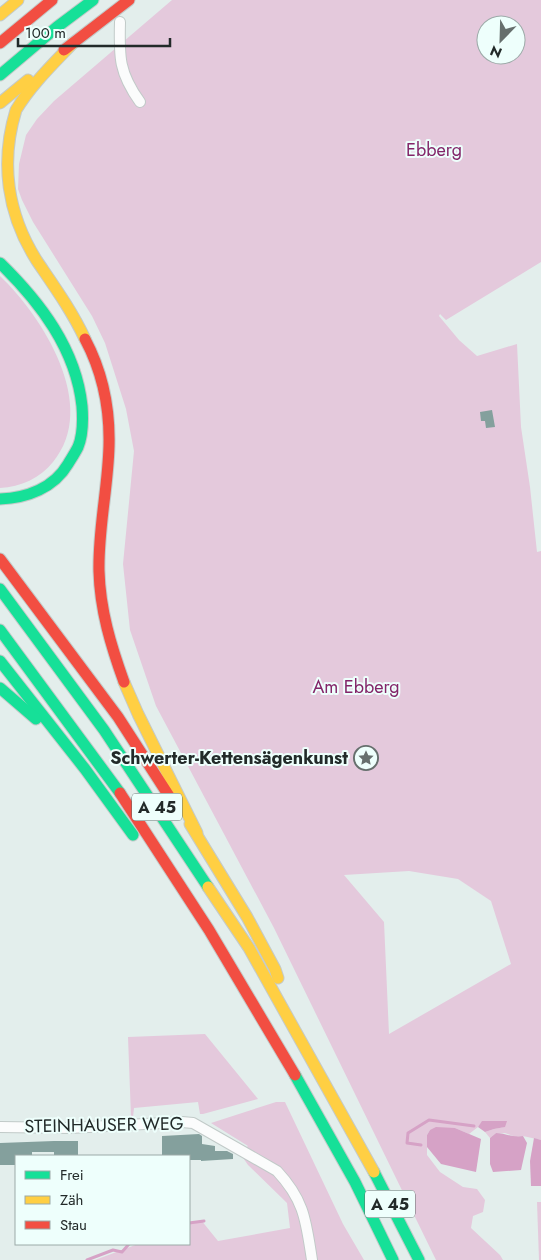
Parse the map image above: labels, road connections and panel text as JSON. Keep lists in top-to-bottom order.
{
  "streets": {
    "highway": ["A 45"],
    "street": ["STEINHAUSER WEG"]
  },
  "parks": ["Ebberg", "Am Ebberg"],
  "places": {
    "place": ["Schwerter-Kettensägenkunst"]
  },
  "legend": ["Frei", "Zäh", "Stau"],
  "scale_bar": "100 m",
  "north": "bottom left"
}
